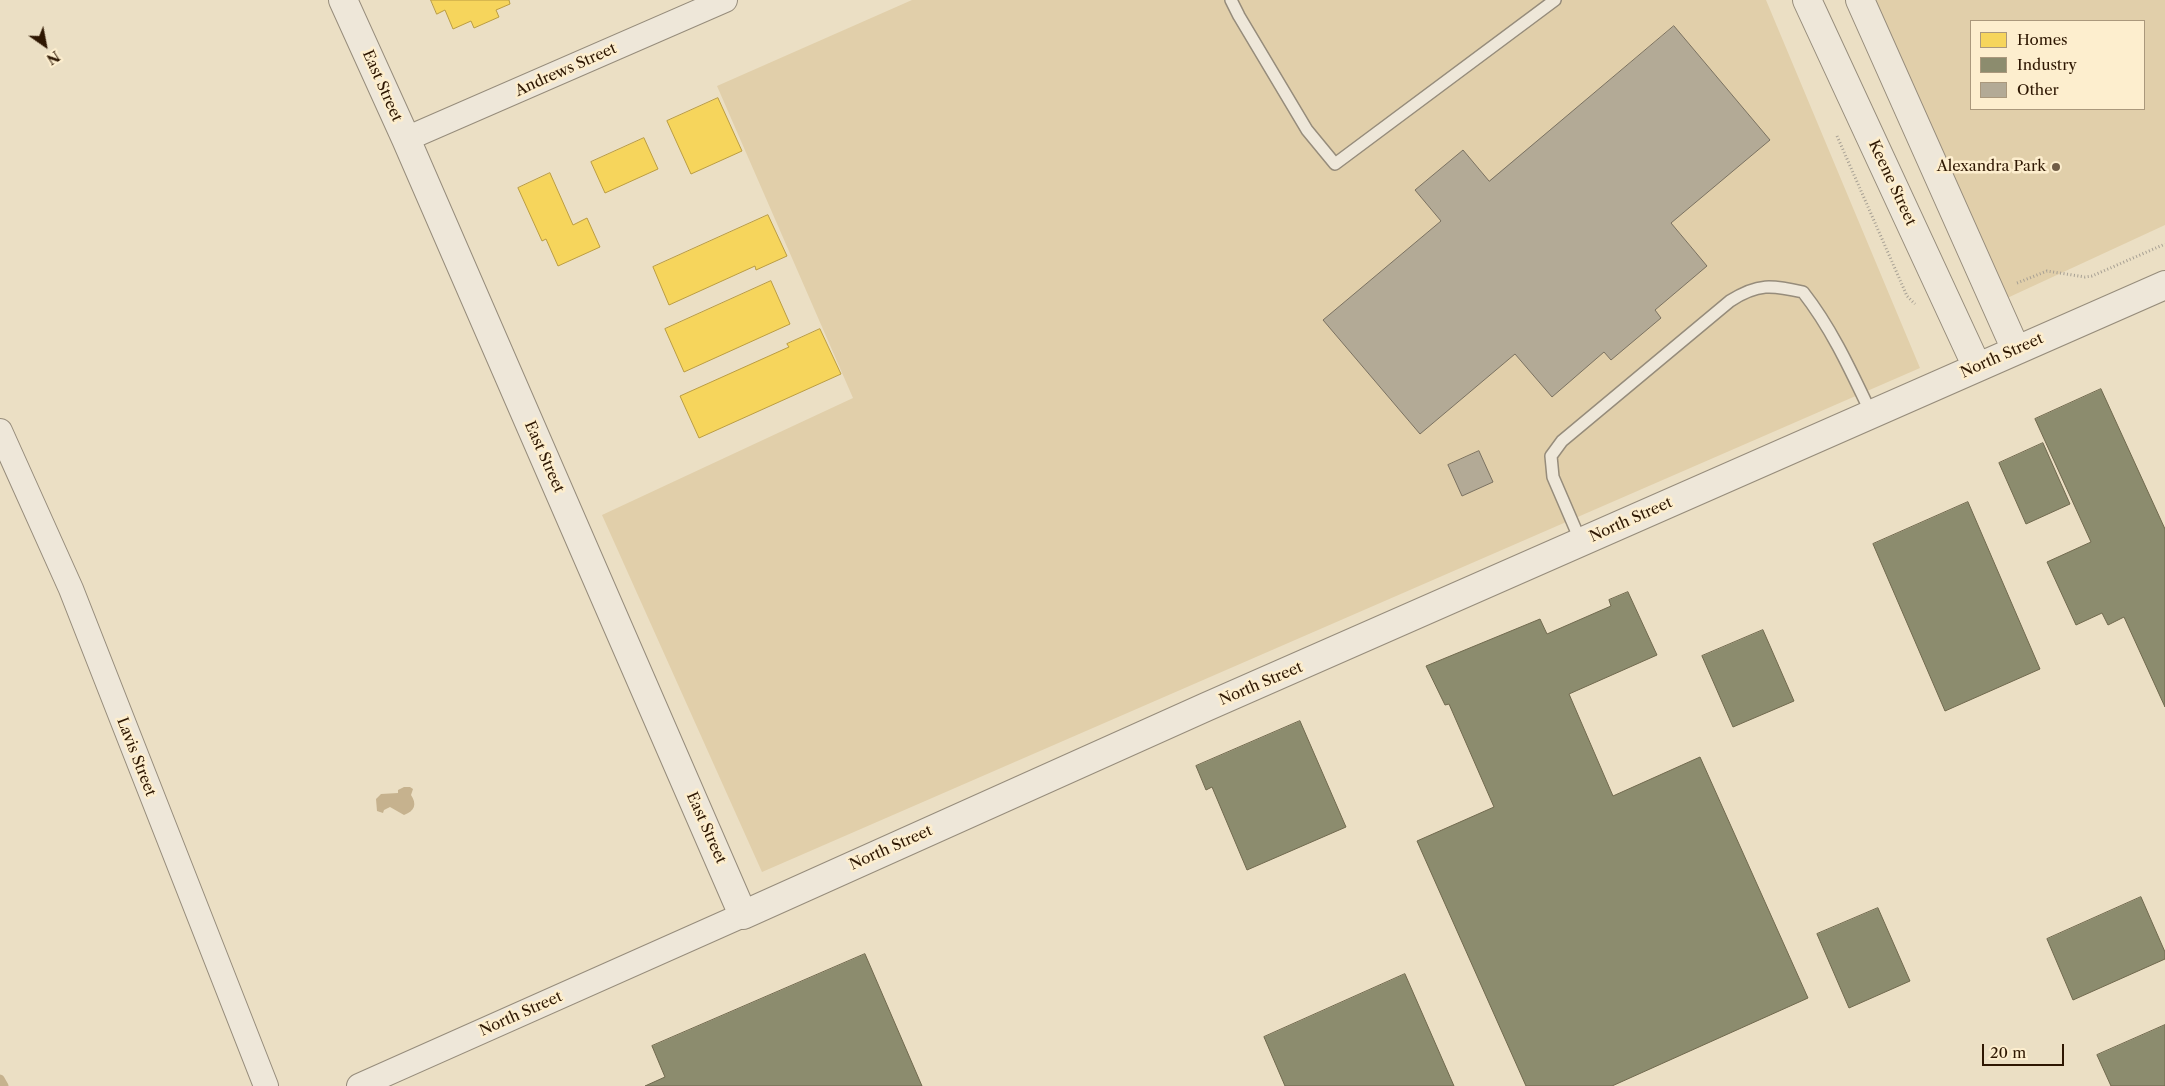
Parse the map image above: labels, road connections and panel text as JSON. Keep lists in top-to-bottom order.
{
  "streets": {
    "street": [
      "Andrews Street",
      "East Street",
      "Keene Street",
      "North Street",
      "Lavis Street"
    ]
  },
  "crossings": [
    ["Andrews Street", "East Street"],
    ["East Street", "North Street"],
    ["Keene Street", "North Street"]
  ],
  "places": ["Alexandra Park"],
  "legend": ["Homes", "Industry", "Other"],
  "scale_bar": "20 m",
  "north": "bottom right"
}
